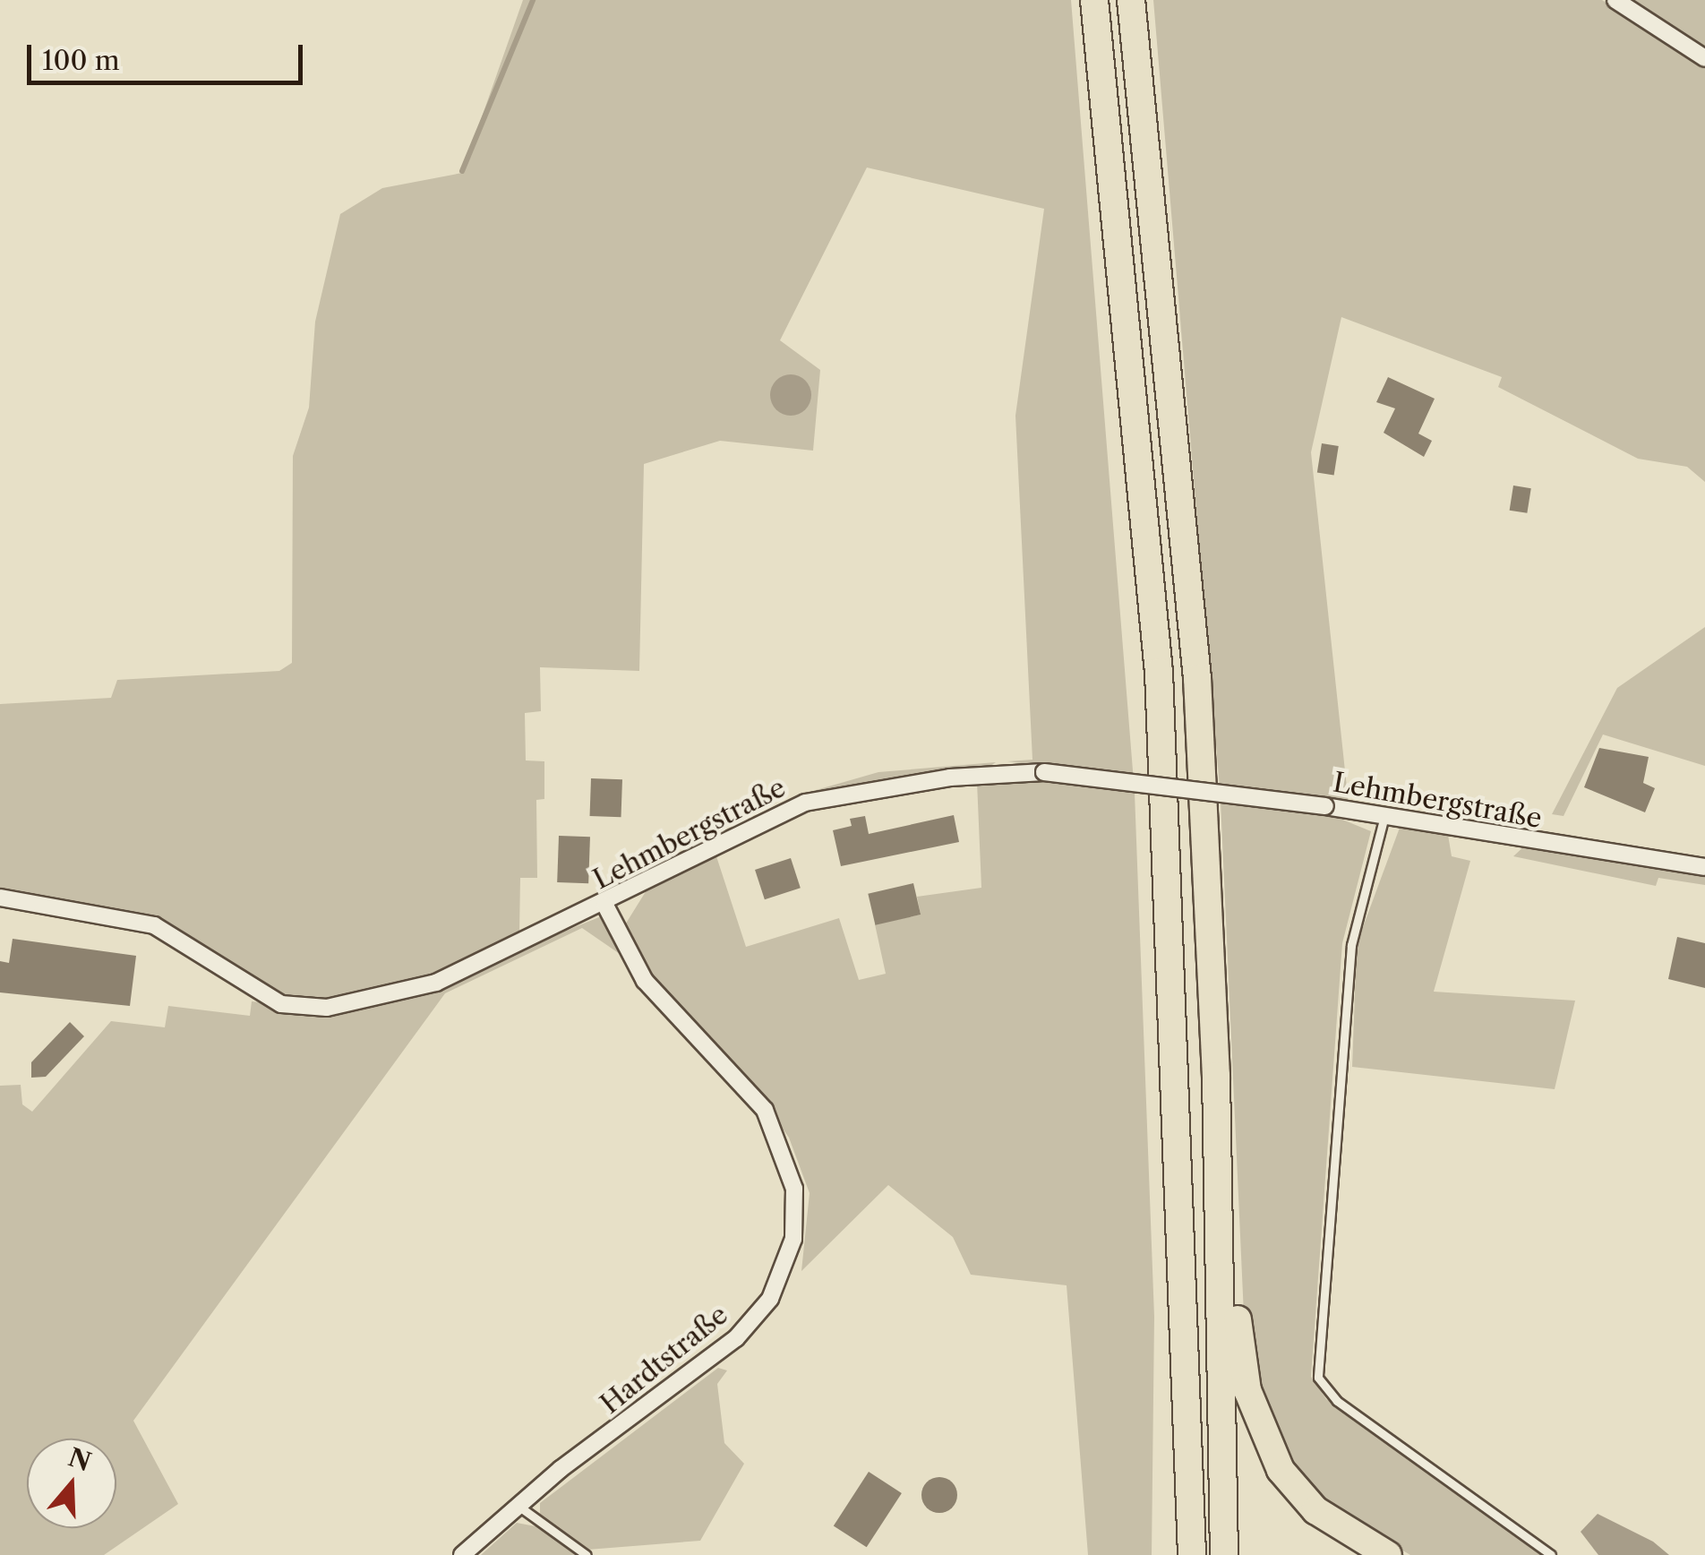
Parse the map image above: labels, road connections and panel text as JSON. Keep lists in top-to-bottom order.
{
  "streets": {
    "street": ["Lehmbergstraße", "Hardtstraße"]
  },
  "crossings": [
    ["Lehmbergstraße", "Hardtstraße"]
  ],
  "scale_bar": "100 m",
  "north": "top"
}
